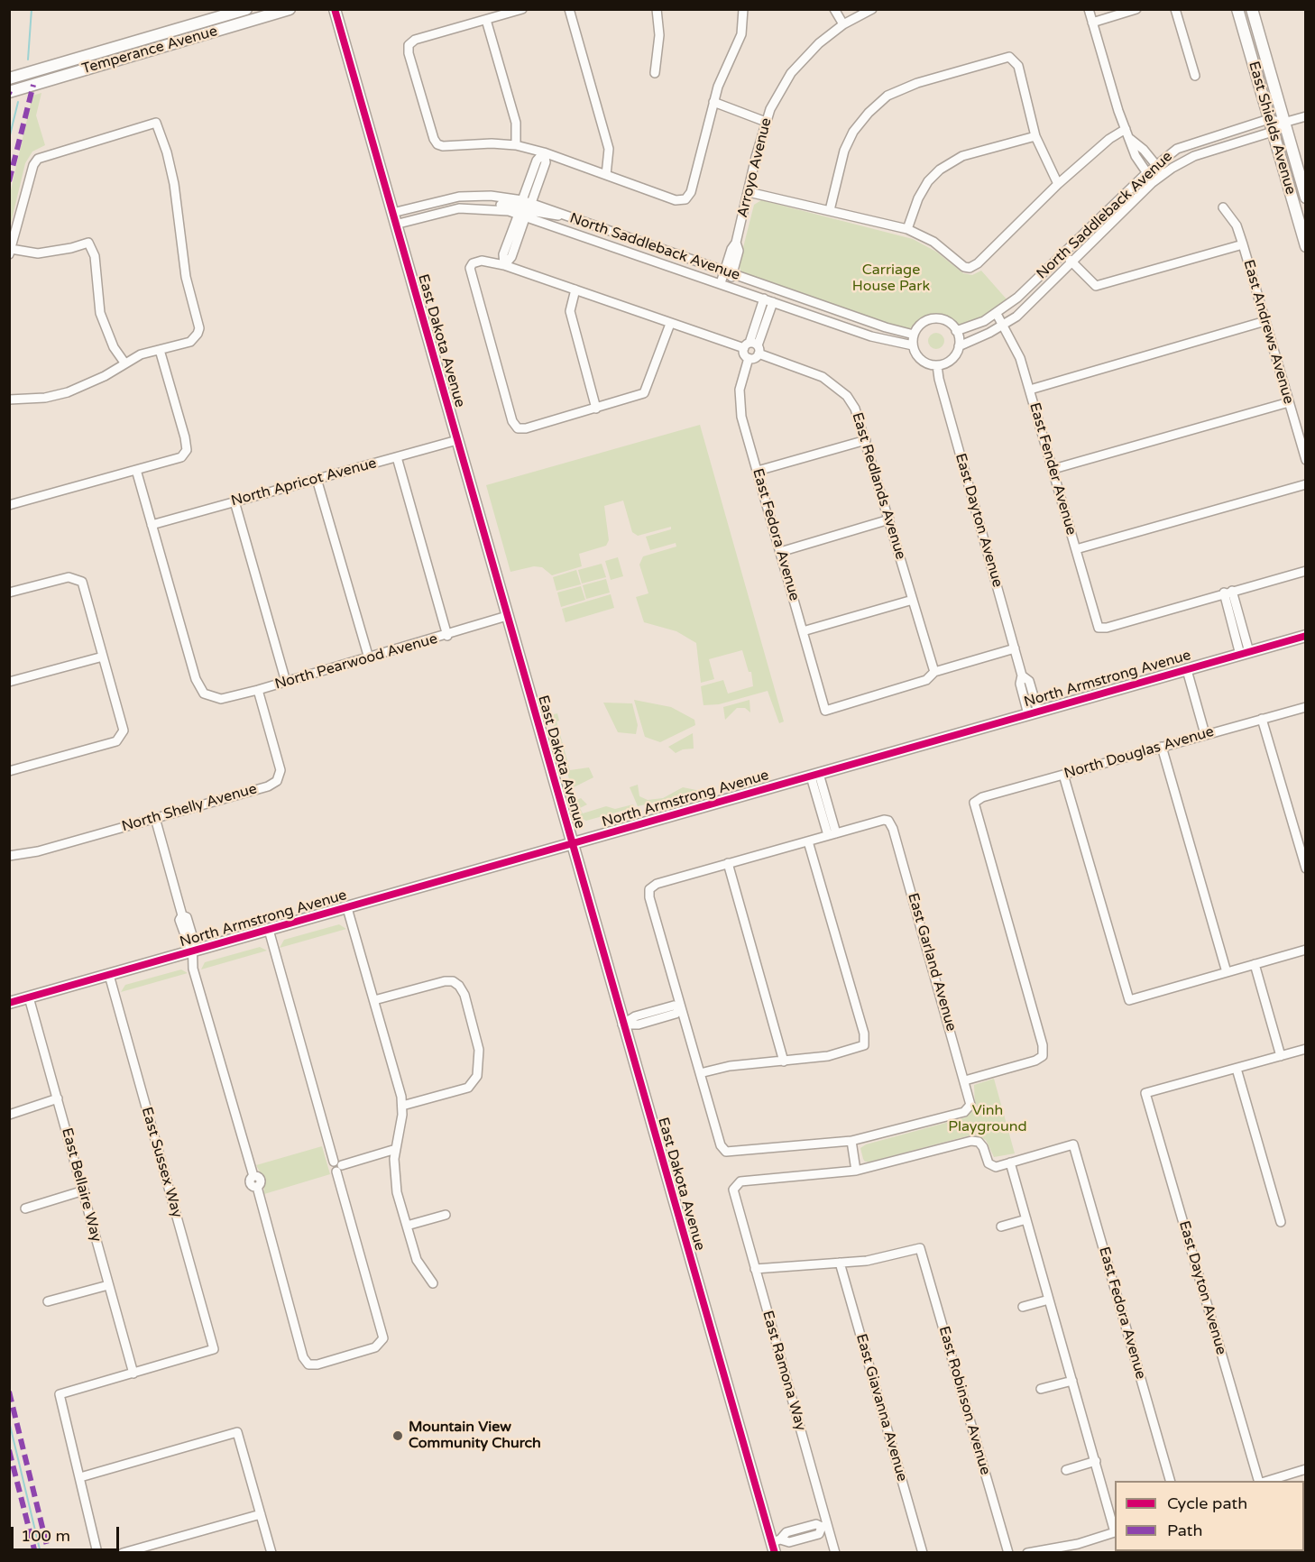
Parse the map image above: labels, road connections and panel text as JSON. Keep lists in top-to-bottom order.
{
  "streets": {
    "street": [
      "Temperance Avenue",
      "East Shields Avenue",
      "Arroyo Avenue",
      "North Saddleback Avenue",
      "East Andrews Avenue",
      "East Dakota Avenue",
      "East Fender Avenue",
      "North Apricot Avenue",
      "East Redlands Avenue",
      "East Dayton Avenue",
      "East Fedora Avenue",
      "North Pearwood Avenue",
      "North Armstrong Avenue",
      "North Douglas Avenue",
      "North Shelly Avenue",
      "East Garland Avenue",
      "East Sussex Way",
      "East Bellaire Way",
      "East Ramona Way",
      "East Robinson Avenue",
      "East Giavanna Avenue"
    ]
  },
  "crossings": [
    ["East Shields Avenue", "North Saddleback Avenue"],
    ["Arroyo Avenue", "North Saddleback Avenue"],
    ["North Saddleback Avenue", "East Dakota Avenue"],
    ["North Saddleback Avenue", "East Fender Avenue"],
    ["North Saddleback Avenue", "East Dayton Avenue"],
    ["East Dakota Avenue", "North Apricot Avenue"],
    ["East Dakota Avenue", "North Pearwood Avenue"],
    ["East Dakota Avenue", "North Armstrong Avenue"],
    ["North Apricot Avenue", "North Pearwood Avenue"],
    ["East Redlands Avenue", "East Fedora Avenue"],
    ["East Dayton Avenue", "North Armstrong Avenue"],
    ["North Pearwood Avenue", "North Shelly Avenue"],
    ["North Armstrong Avenue", "East Sussex Way"],
    ["North Armstrong Avenue", "East Bellaire Way"],
    ["North Douglas Avenue", "East Garland Avenue"],
    ["East Sussex Way", "East Bellaire Way"],
    ["East Robinson Avenue", "East Giavanna Avenue"]
  ],
  "parks": ["Carriage House Park", "Vinh Playground"],
  "places": ["Mountain View Community Church"],
  "legend": ["Cycle path", "Path"],
  "scale_bar": "100 m"
}
